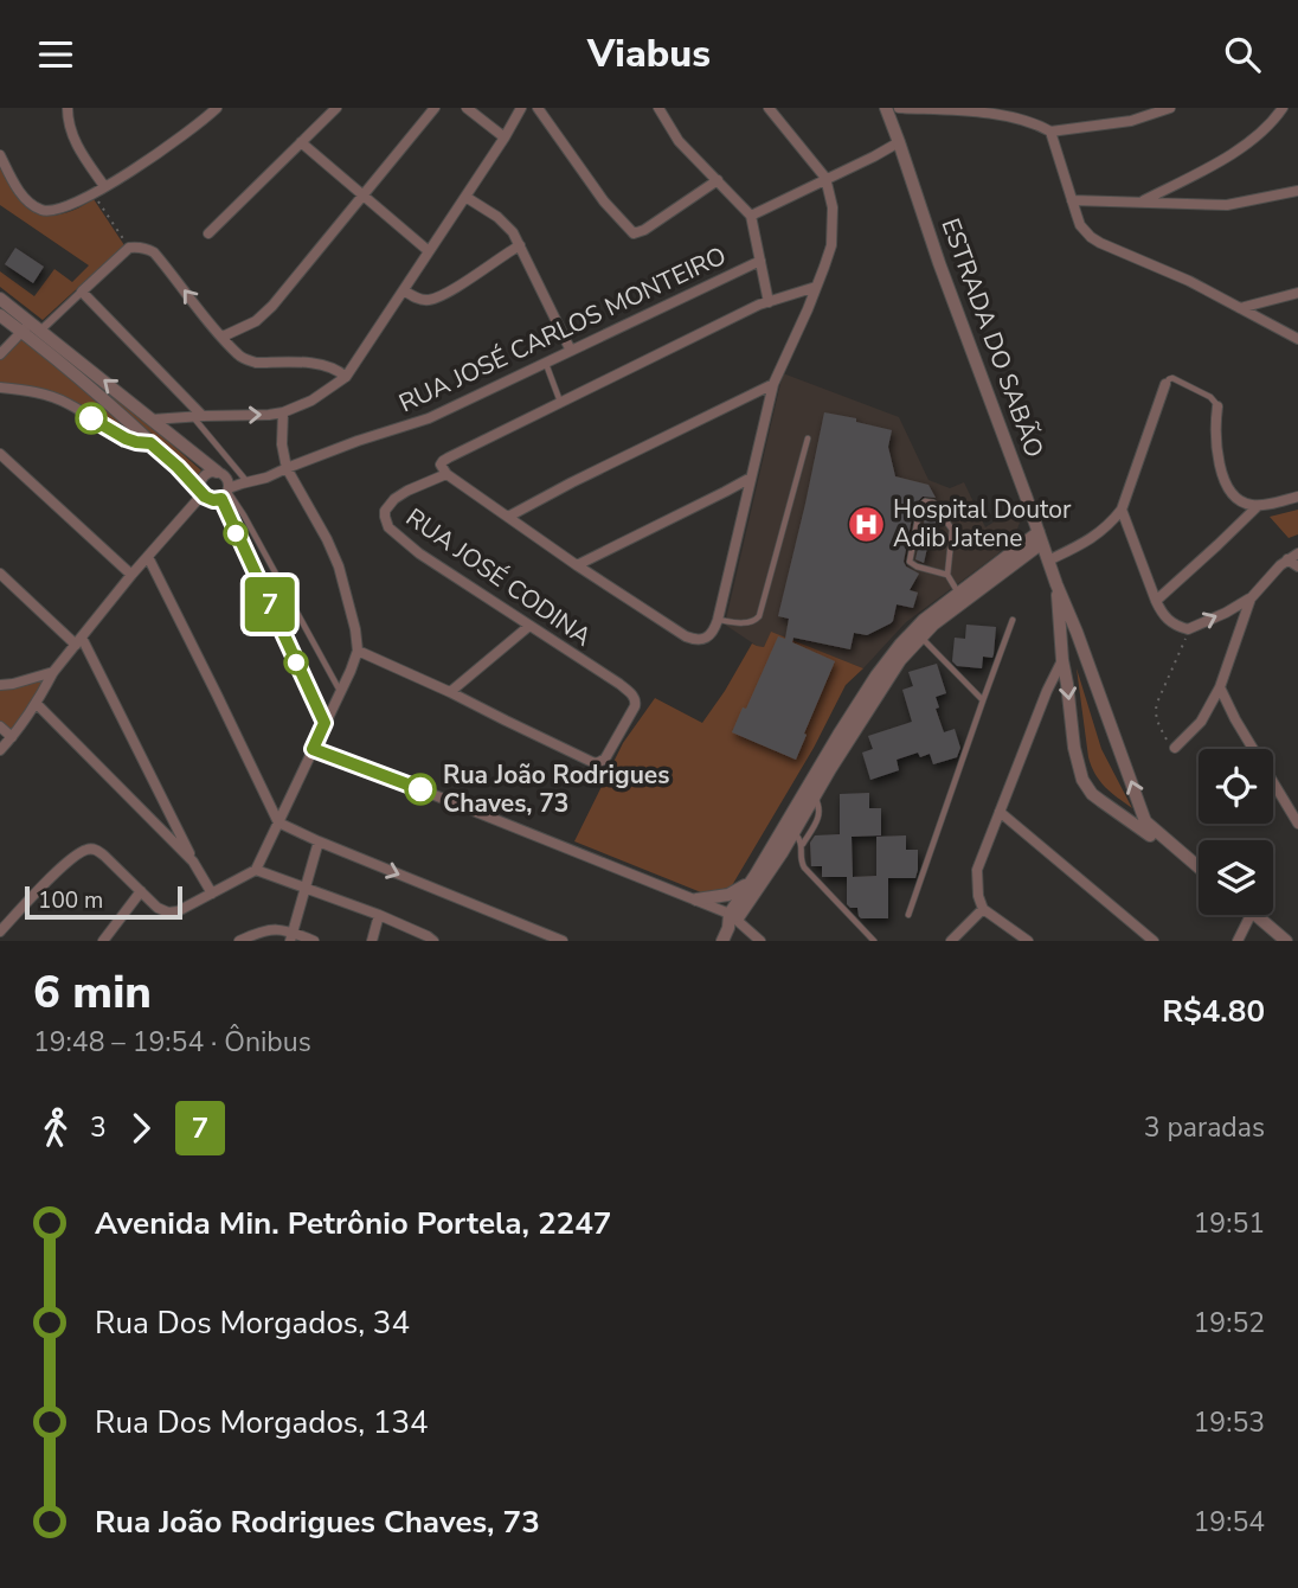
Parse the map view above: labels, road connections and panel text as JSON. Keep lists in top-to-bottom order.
{
  "streets": {
    "street": ["RUA JOSÉ CARLOS MONTEIRO", "ESTRADA DO SABÃO", "RUA JOSÉ CODINA"]
  },
  "places": {
    "hospital": ["Hospital Doutor Adib Jatene"],
    "other": ["Rua João Rodrigues Chaves, 73"]
  },
  "lines": ["bus line 7"],
  "scale_bar": "100 m",
  "page": {
    "header": "Viabus",
    "on_map": "7",
    "scale": "100 m",
    "heading": ["6 min", "19:48 – 19:54 · Ônibus", "R$4.80"],
    "legs": ["3", "7", "3 paradas"],
    "list": [
      {
        "name": "Avenida Min. Petrônio Portela, 2247",
        "value": "19:51"
      },
      {
        "name": "Rua Dos Morgados, 34",
        "value": "19:52"
      },
      {
        "name": "Rua Dos Morgados, 134",
        "value": "19:53"
      },
      {
        "name": "Rua João Rodrigues Chaves, 73",
        "value": "19:54"
      }
    ]
  }
}
